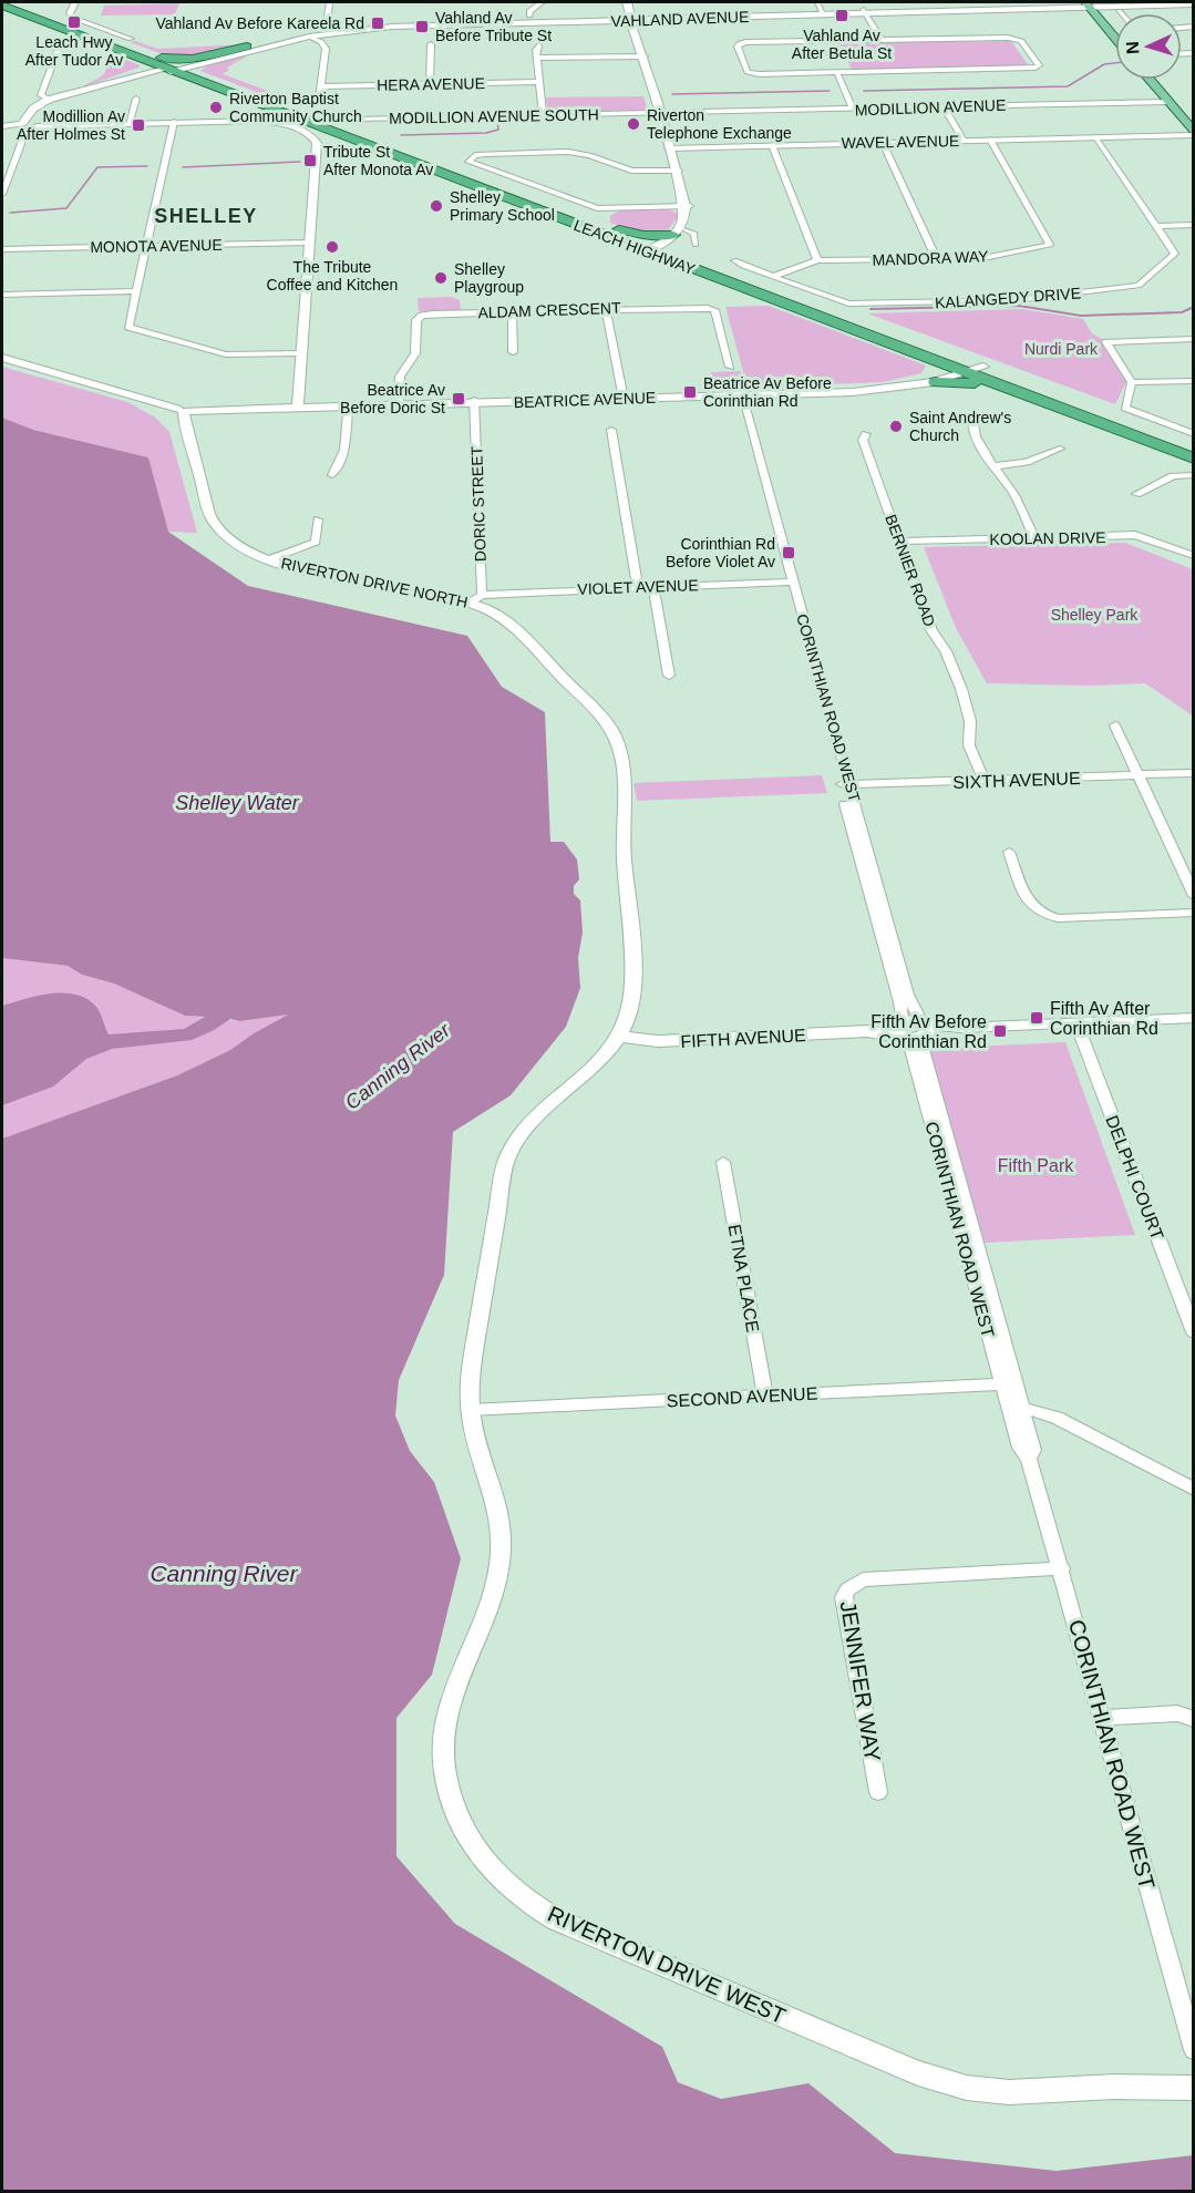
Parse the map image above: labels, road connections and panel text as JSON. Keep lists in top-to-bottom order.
{
  "streets": {
    "highway": ["LEACH HIGHWAY"],
    "main road": ["VAHLAND AVENUE"],
    "street": [
      "HERA AVENUE",
      "MODILLION AVENUE",
      "MODILLION AVENUE SOUTH",
      "WAVEL AVENUE",
      "MONOTA AVENUE",
      "MANDORA WAY",
      "KALANGEDY DRIVE",
      "ALDAM CRESCENT",
      "BEATRICE AVENUE",
      "DORIC STREET",
      "KOOLAN DRIVE",
      "BERNIER ROAD",
      "RIVERTON DRIVE NORTH",
      "VIOLET AVENUE",
      "CORINTHIAN ROAD WEST",
      "SIXTH AVENUE",
      "FIFTH AVENUE",
      "DELPHI COURT",
      "ETNA PLACE",
      "SECOND AVENUE",
      "JENNIFER WAY",
      "RIVERTON DRIVE WEST"
    ]
  },
  "crossings": [
    ["VAHLAND AVENUE", "LEACH HIGHWAY"],
    ["MODILLION AVENUE", "MODILLION AVENUE SOUTH"],
    ["WAVEL AVENUE", "MANDORA WAY"],
    ["WAVEL AVENUE", "KALANGEDY DRIVE"],
    ["LEACH HIGHWAY", "BEATRICE AVENUE"],
    ["MANDORA WAY", "KALANGEDY DRIVE"],
    ["ALDAM CRESCENT", "BEATRICE AVENUE"],
    ["BEATRICE AVENUE", "DORIC STREET"],
    ["BEATRICE AVENUE", "RIVERTON DRIVE NORTH"],
    ["BEATRICE AVENUE", "CORINTHIAN ROAD WEST"],
    ["DORIC STREET", "VIOLET AVENUE"],
    ["KOOLAN DRIVE", "BERNIER ROAD"],
    ["BERNIER ROAD", "SIXTH AVENUE"],
    ["RIVERTON DRIVE NORTH", "FIFTH AVENUE"],
    ["RIVERTON DRIVE NORTH", "RIVERTON DRIVE WEST"],
    ["VIOLET AVENUE", "CORINTHIAN ROAD WEST"],
    ["CORINTHIAN ROAD WEST", "SIXTH AVENUE"],
    ["CORINTHIAN ROAD WEST", "FIFTH AVENUE"],
    ["CORINTHIAN ROAD WEST", "SECOND AVENUE"],
    ["CORINTHIAN ROAD WEST", "JENNIFER WAY"],
    ["FIFTH AVENUE", "RIVERTON DRIVE WEST"],
    ["ETNA PLACE", "SECOND AVENUE"],
    ["SECOND AVENUE", "RIVERTON DRIVE WEST"]
  ],
  "districts": ["SHELLEY"],
  "water": ["Shelley Water", "Canning River"],
  "parks": ["Nurdi Park", "Shelley Park", "Fifth Park"],
  "places": {
    "transit": [
      "Vahland Av After Betula St",
      "Leach Hwy After Tudor Av",
      "Vahland Av Before Kareela Rd",
      "Vahland Av Before Tribute St",
      "Modillion Av After Holmes St",
      "Tribute St After Monota Av",
      "Beatrice Av Before Corinthian Rd",
      "Beatrice Av Before Doric St",
      "Corinthian Rd Before Violet Av",
      "Fifth Av After Corinthian Rd",
      "Fifth Av Before Corinthian Rd"
    ],
    "other": [
      "Riverton Baptist Community Church",
      "Riverton Telephone Exchange",
      "Shelley Primary School",
      "The Tribute Coffee and Kitchen",
      "Shelley Playgroup",
      "Saint Andrew's Church"
    ]
  },
  "north": "left"
}
